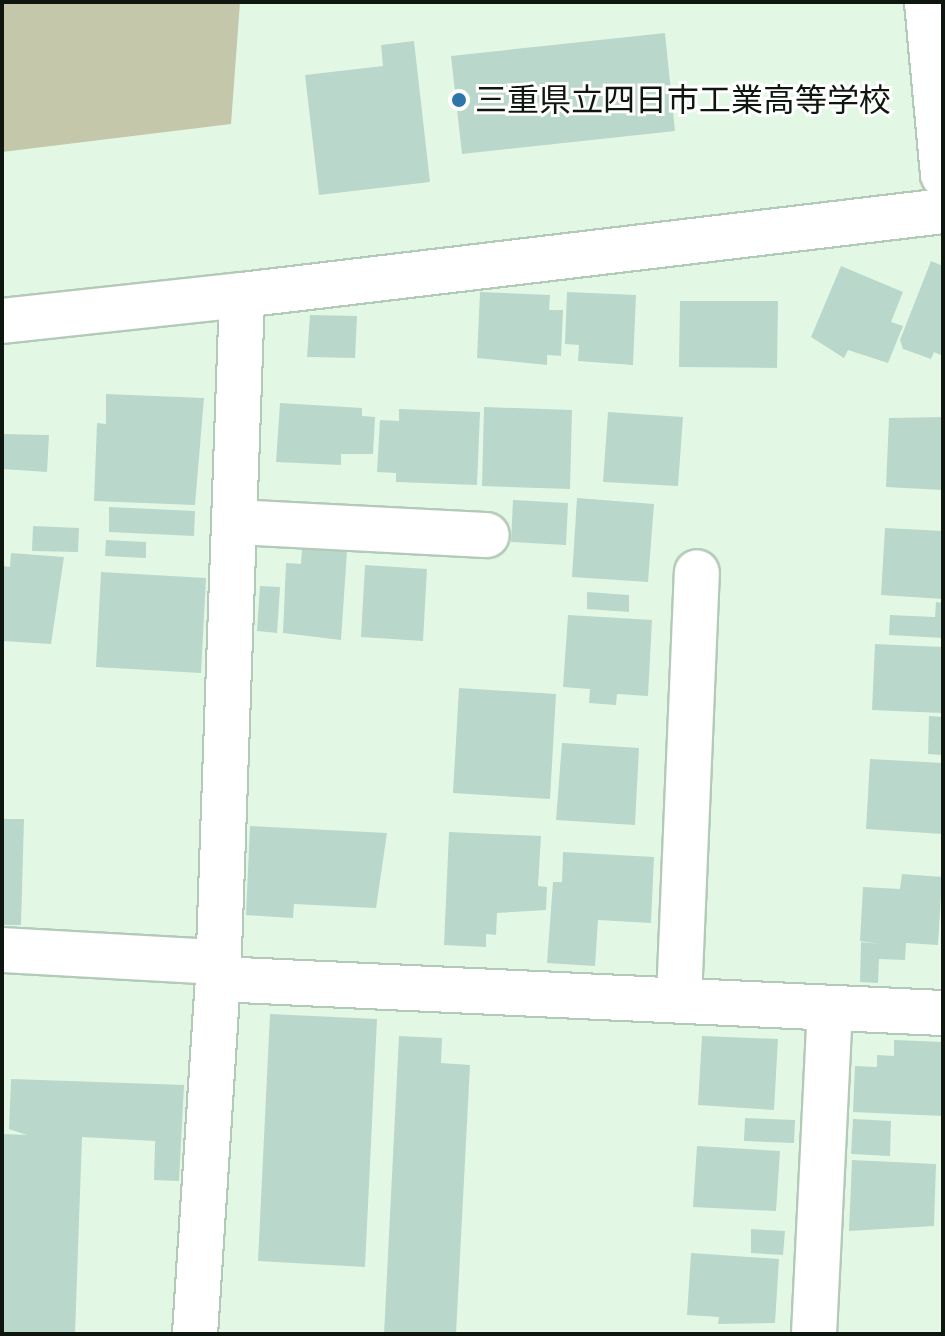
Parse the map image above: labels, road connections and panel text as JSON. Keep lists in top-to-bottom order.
{
  "places": ["三重県立四日市工業高等学校"]
}
